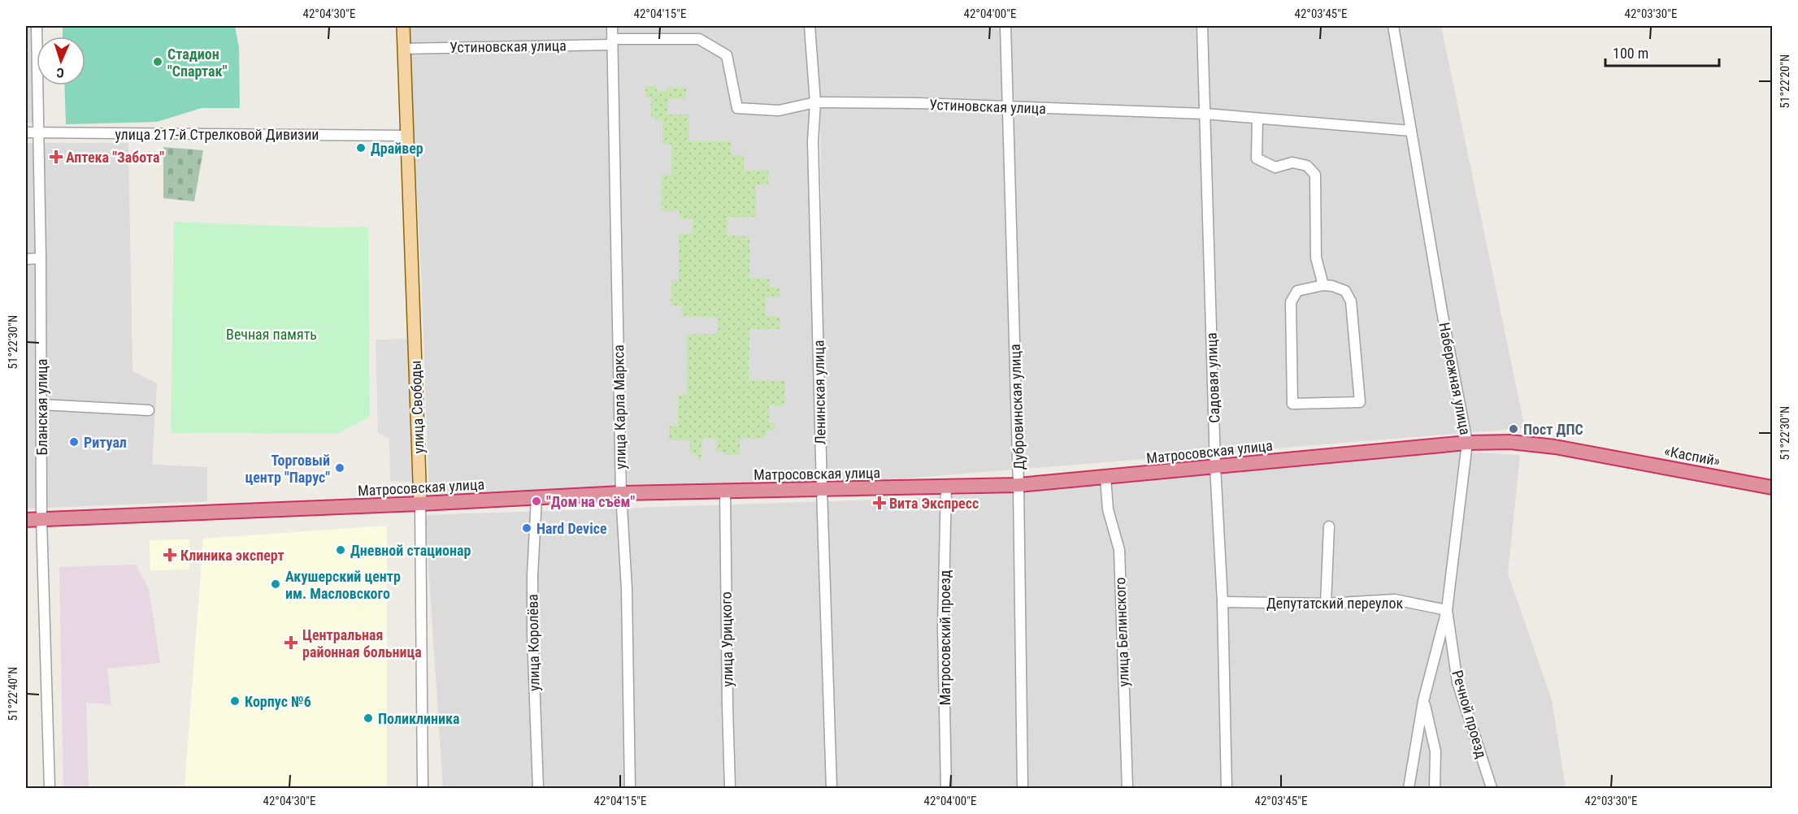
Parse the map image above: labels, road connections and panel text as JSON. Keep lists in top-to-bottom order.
{
  "streets": {
    "highway": ["Матросовская улица", "«Каспий»"],
    "main road": ["улица Свободы"],
    "street": [
      "Устиновская улица",
      "улица 217-й Стрелковой Дивизии",
      "Садовая улица",
      "Набережная улица",
      "Ленинская улица",
      "Бланская улица",
      "улица Карла Маркса",
      "Дубровинская улица",
      "Депутатский переулок",
      "улица Белинского",
      "Матросовский проезд",
      "улица Урицкого",
      "улица Королёва",
      "Речной проезд"
    ]
  },
  "crossings": [
    ["Устиновская улица", "Садовая улица"],
    ["Устиновская улица", "Набережная улица"],
    ["Устиновская улица", "Ленинская улица"],
    ["Устиновская улица", "улица Свободы"],
    ["Устиновская улица", "улица Карла Маркса"],
    ["Устиновская улица", "Дубровинская улица"],
    ["улица 217-й Стрелковой Дивизии", "Бланская улица"],
    ["улица 217-й Стрелковой Дивизии", "улица Свободы"],
    ["Садовая улица", "Матросовская улица"],
    ["Садовая улица", "Депутатский переулок"],
    ["Набережная улица", "Матросовская улица"],
    ["Набережная улица", "Депутатский переулок"],
    ["Набережная улица", "Речной проезд"],
    ["Ленинская улица", "Матросовская улица"],
    ["Бланская улица", "Матросовская улица"],
    ["улица Свободы", "Матросовская улица"],
    ["улица Карла Маркса", "Матросовская улица"],
    ["Дубровинская улица", "Матросовская улица"],
    ["Матросовская улица", "«Каспий»"],
    ["Матросовская улица", "улица Белинского"],
    ["Матросовская улица", "Матросовский проезд"],
    ["Матросовская улица", "улица Урицкого"],
    ["Матросовская улица", "улица Королёва"],
    ["Депутатский переулок", "Речной проезд"]
  ],
  "parks": ["Вечная память"],
  "places": {
    "other": [
      "Стадион \"Спартак\"",
      "Драйвер",
      "Пост ДПС",
      "Ритуал",
      "Торговый центр \"Парус\"",
      "\"Дом на съём\"",
      "Hard Device",
      "Дневной стационар",
      "Акушерский центр им. Масловского",
      "Корпус №6",
      "Поликлиника"
    ],
    "health": [
      "Аптека \"Забота\"",
      "Вита Экспресс",
      "Клиника эксперт",
      "Центральная районная больница"
    ]
  },
  "scale_bar": "100 m",
  "north": "bottom",
  "coordinates": [
    "42°04'30\"E",
    "42°04'15\"E",
    "42°04'00\"E",
    "42°03'45\"E",
    "42°03'30\"E",
    "51°22'20\"N",
    "51°22'30\"N",
    "51°22'40\"N"
  ]
}
